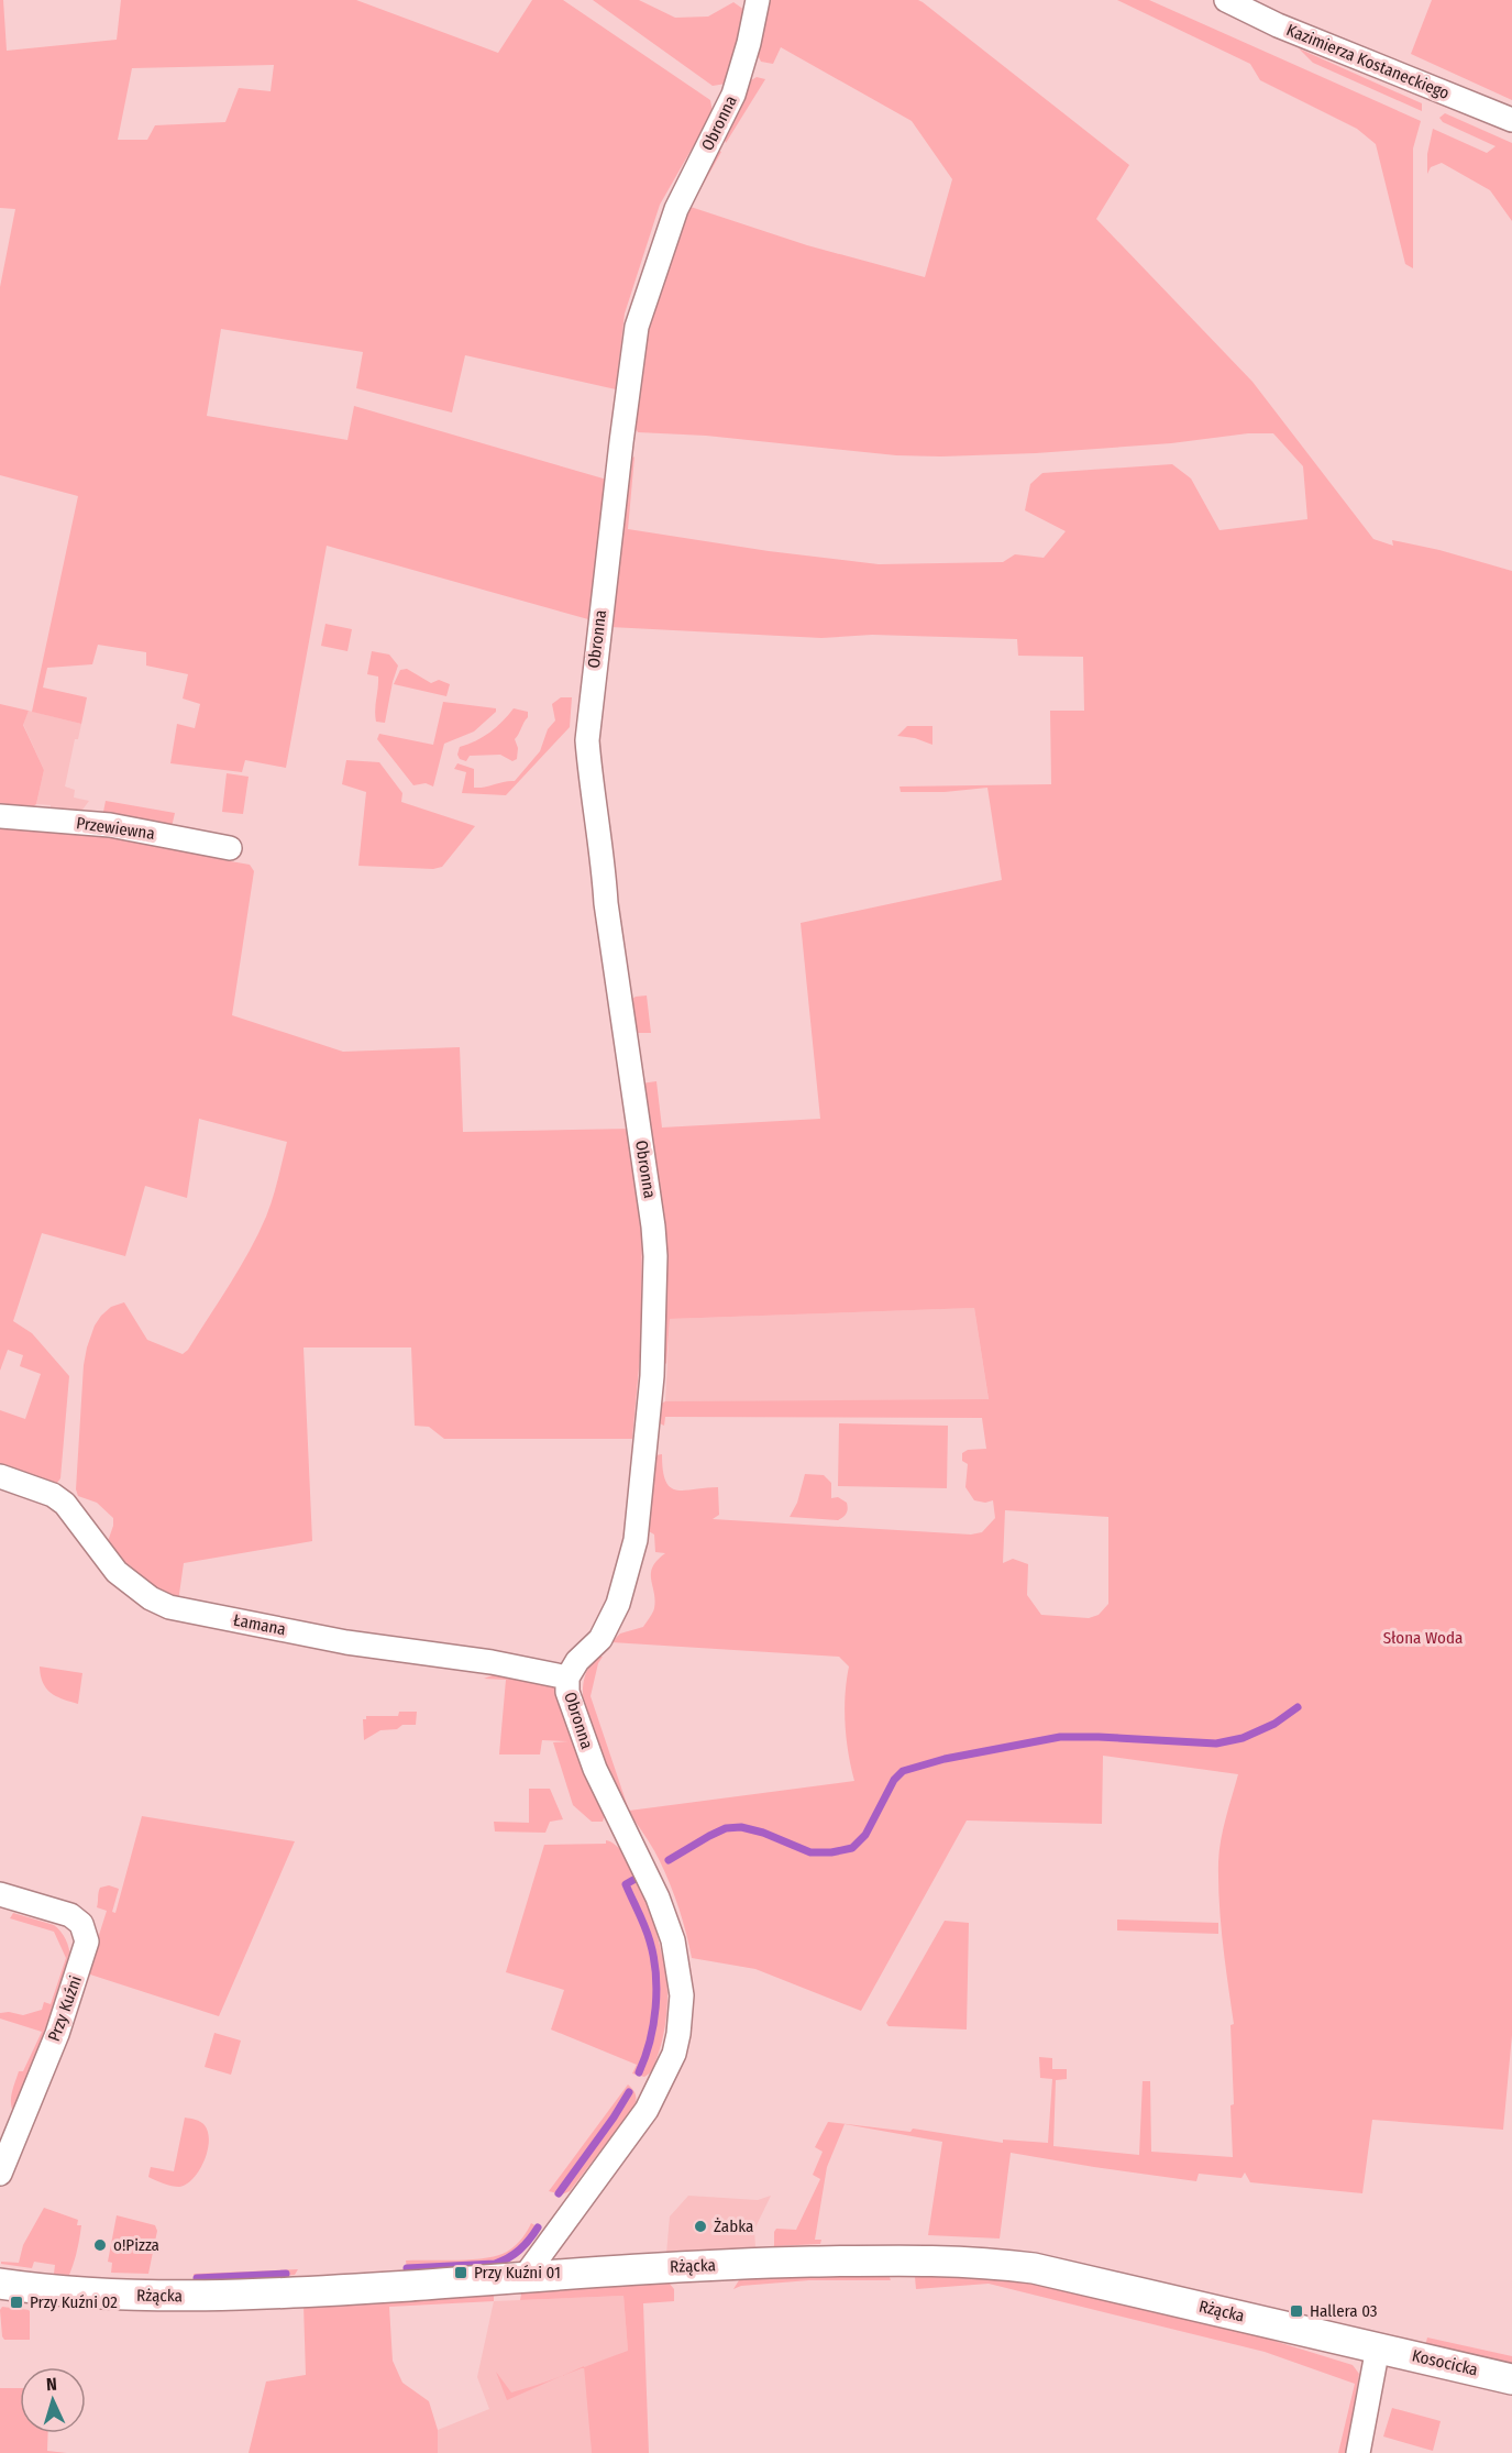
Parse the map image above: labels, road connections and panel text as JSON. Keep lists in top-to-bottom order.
{
  "streets": {
    "street": [
      "Kazimierza Kostaneckiego",
      "Obronna",
      "Przewiewna",
      "Łamana",
      "Przy Kuźni",
      "Rżącka",
      "Kosocicka"
    ]
  },
  "crossings": [
    ["Obronna", "Łamana"],
    ["Obronna", "Rżącka"],
    ["Rżącka", "Kosocicka"]
  ],
  "parks": ["Słona Woda"],
  "places": {
    "other": ["Żabka", "o!Pizza"],
    "transit": ["Przy Kuźni 01", "Przy Kuźni 02", "Hallera 03"]
  },
  "north": "top"
}
